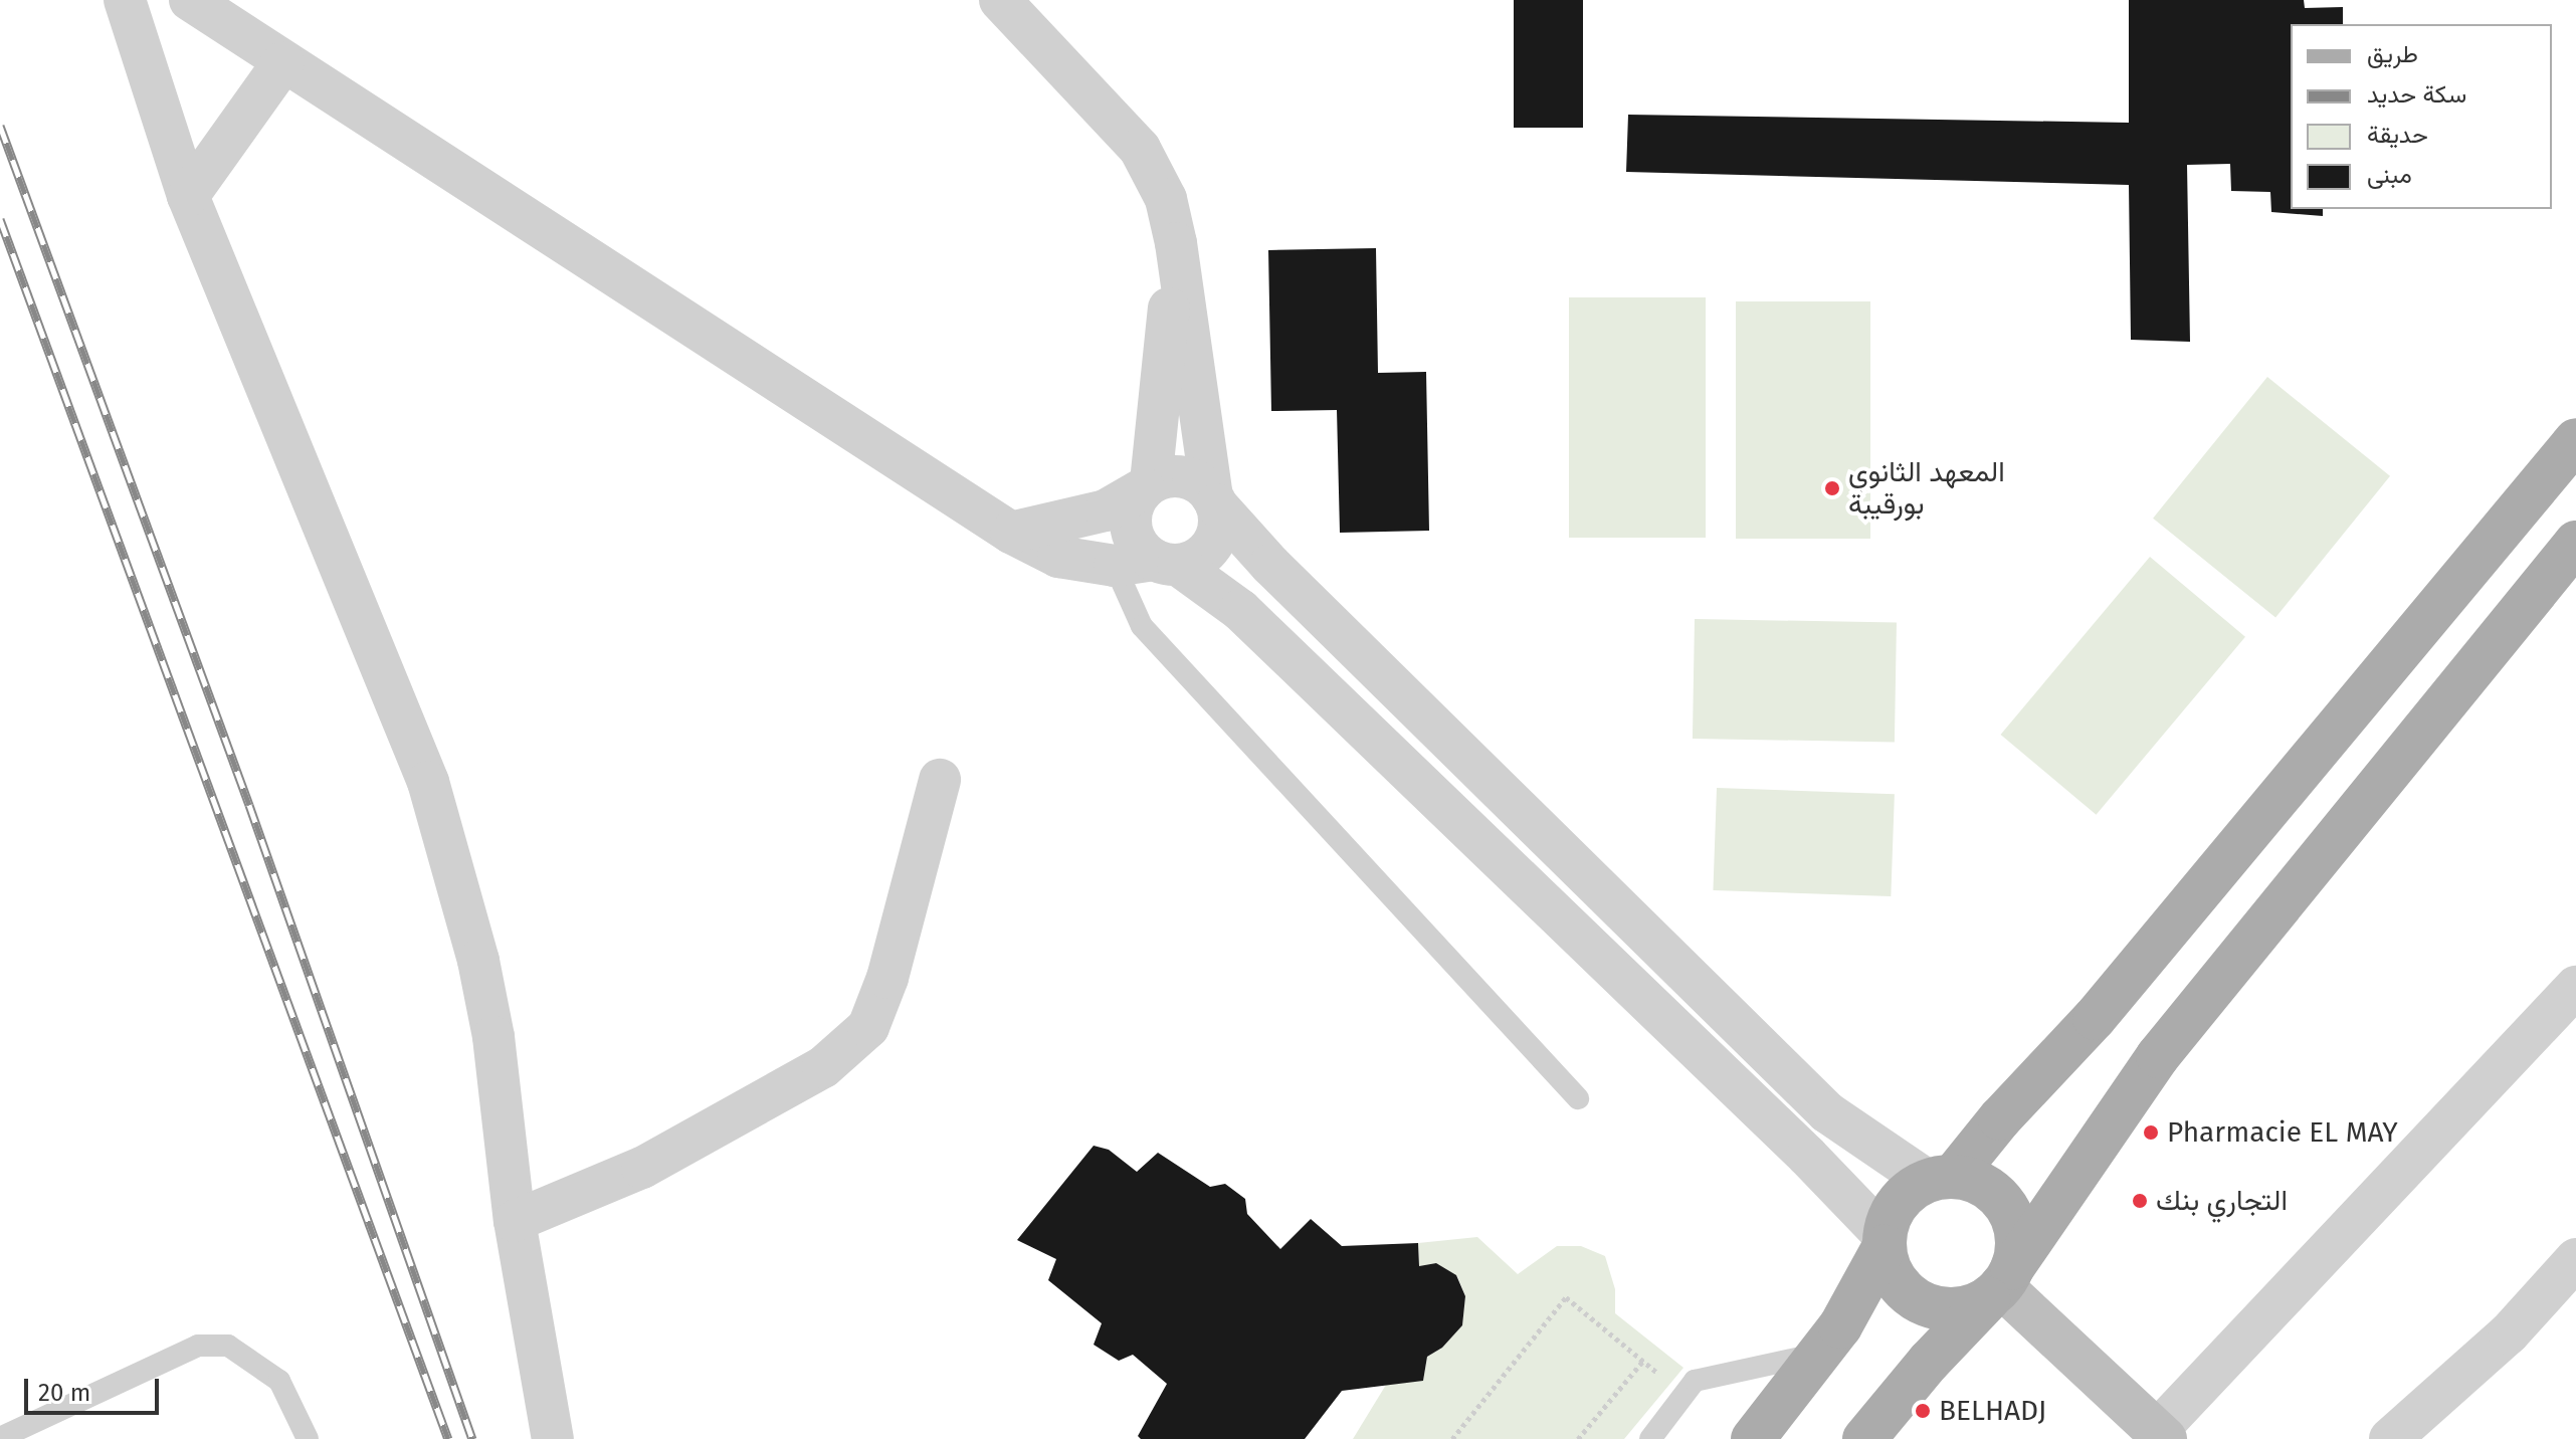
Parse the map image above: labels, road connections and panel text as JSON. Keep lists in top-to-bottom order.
{
  "places": [
    "المعهد الثانوي بورقيبة",
    "Pharmacie EL MAY",
    "التجاري بنك",
    "BELHADJ"
  ],
  "legend": [
    "طريق",
    "سكة حديد",
    "حديقة",
    "مبنى"
  ],
  "scale_bar": "20 m"
}
